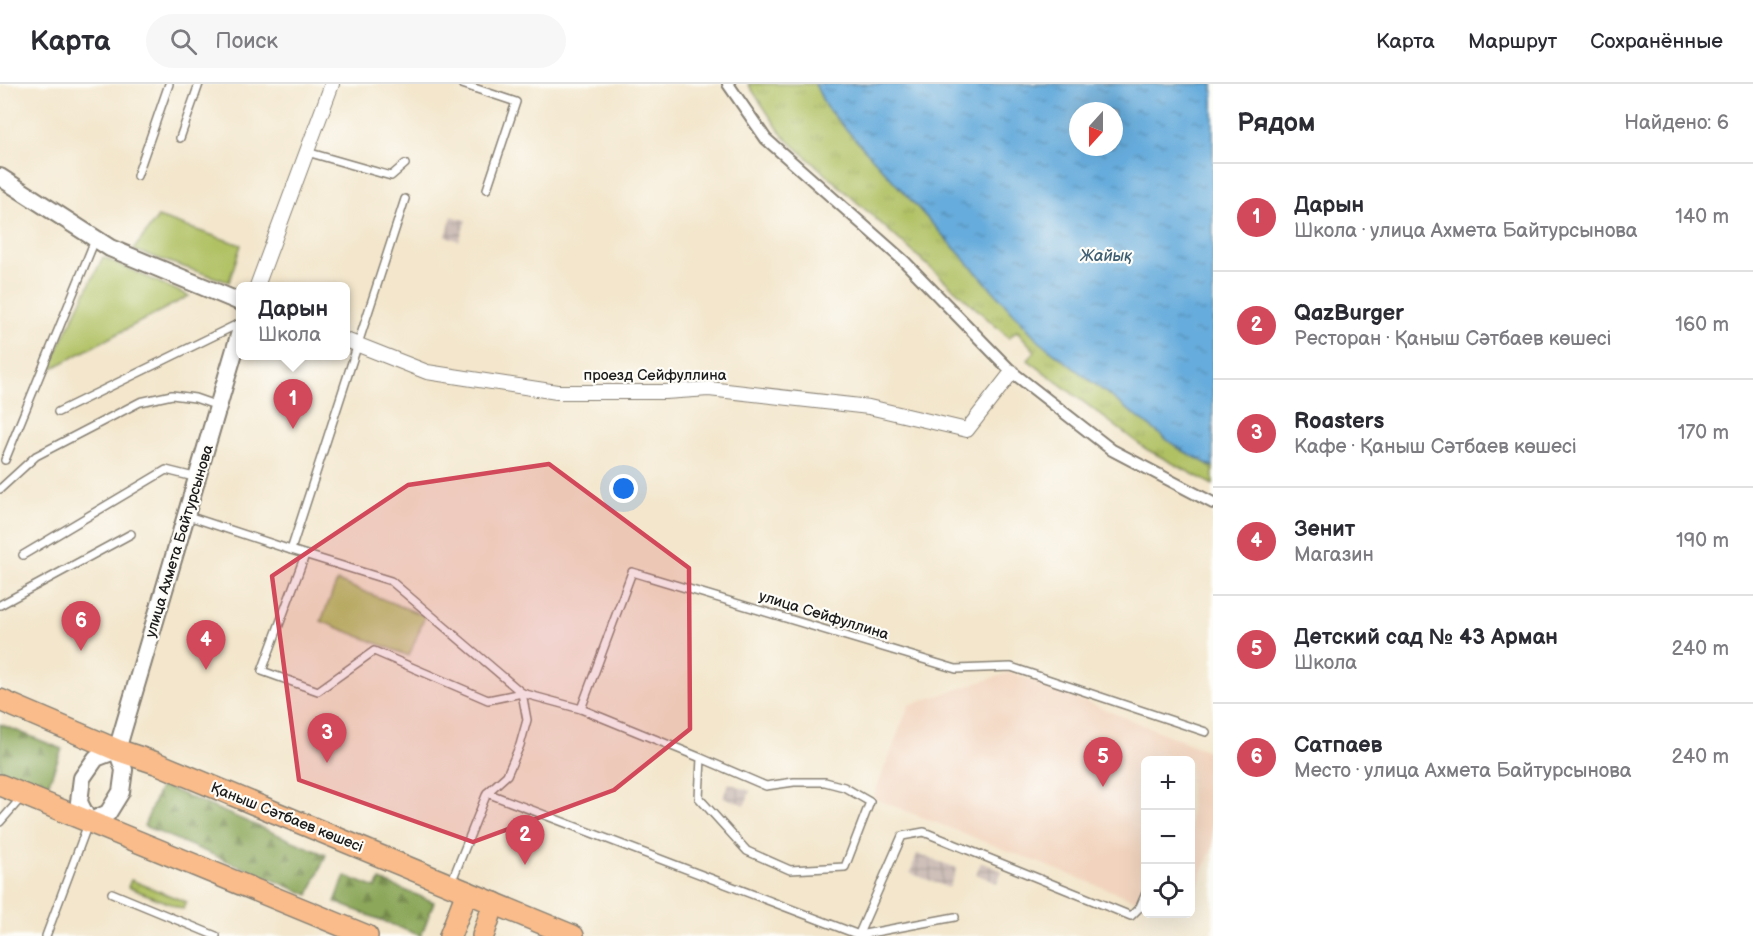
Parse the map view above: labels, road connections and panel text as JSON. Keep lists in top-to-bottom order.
{
  "streets": {
    "main road": ["Қаныш Сәтбаев көшесі"],
    "street": ["проезд Сейфуллина", "улица Ахмета Байтурсынова"],
    "lane": ["улица Сейфуллина"]
  },
  "crossings": [
    ["улица Ахмета Байтурсынова", "Қаныш Сәтбаев көшесі"]
  ],
  "water": ["Жайық"],
  "north": "bottom",
  "page": {
    "header": "Карта",
    "search": "Поиск",
    "nav": ["Карта", "Маршрут", "Сохранённые"],
    "heading": ["Рядом", "Найдено: 6"],
    "list": [
      {
        "mark": "1",
        "name": "Дарын",
        "note": "Школа · улица Ахмета Байтурсынова",
        "value": "140 m"
      },
      {
        "mark": "2",
        "name": "QazBurger",
        "note": "Ресторан · Қаныш Сәтбаев көшесі",
        "value": "160 m"
      },
      {
        "mark": "3",
        "name": "Roasters",
        "note": "Кафе · Қаныш Сәтбаев көшесі",
        "value": "170 m"
      },
      {
        "mark": "4",
        "name": "Зенит",
        "note": "Магазин",
        "value": "190 m"
      },
      {
        "mark": "5",
        "name": "Детский сад № 43 Арман",
        "note": "Школа",
        "value": "240 m"
      },
      {
        "mark": "6",
        "name": "Сатпаев",
        "note": "Место · улица Ахмета Байтурсынова",
        "value": "240 m"
      }
    ],
    "popup": ["Дарын", "Школа"],
    "pins": [
      "1",
      "6",
      "4",
      "3",
      "5",
      "2"
    ],
    "map_buttons": ["+", "−"]
  }
}
